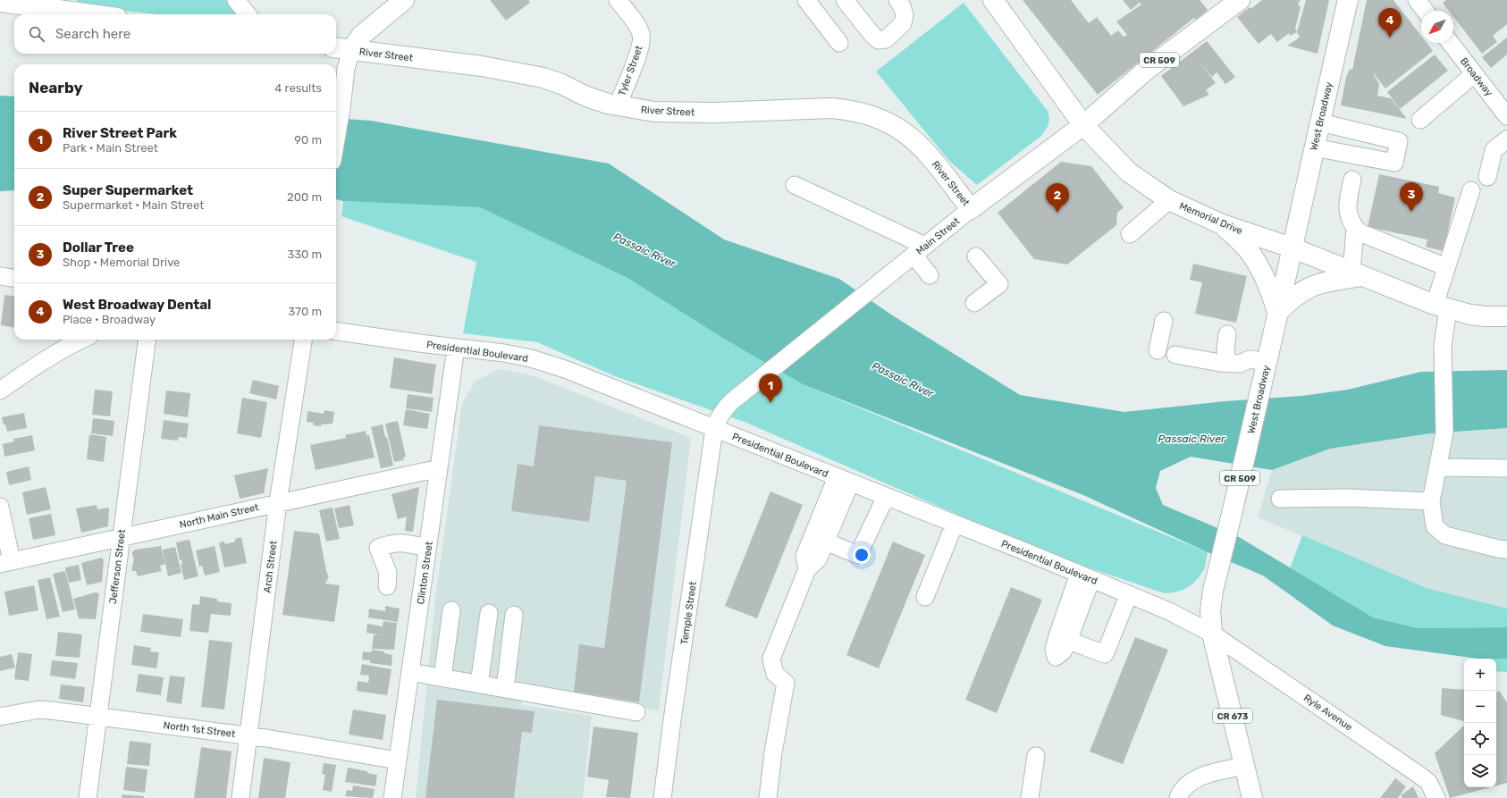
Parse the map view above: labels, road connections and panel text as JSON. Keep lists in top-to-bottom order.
{
  "streets": {
    "main road": [
      "River Street",
      "CR 509",
      "West Broadway",
      "Memorial Drive",
      "Main Street",
      "CR 673"
    ],
    "street": [
      "Tyler Street",
      "Broadway",
      "Presidential Boulevard",
      "North Main Street",
      "Jefferson Street",
      "Arch Street",
      "Clinton Street",
      "Temple Street",
      "Ryle Avenue",
      "North 1st Street"
    ]
  },
  "crossings": [
    ["River Street", "Tyler Street"],
    ["River Street", "Main Street"],
    ["West Broadway", "Memorial Drive"],
    ["West Broadway", "Presidential Boulevard"],
    ["West Broadway", "Ryle Avenue"],
    ["Memorial Drive", "Main Street"],
    ["Main Street", "Presidential Boulevard"],
    ["Main Street", "Temple Street"],
    ["Presidential Boulevard", "Clinton Street"],
    ["Presidential Boulevard", "Temple Street"],
    ["Presidential Boulevard", "Ryle Avenue"],
    ["North Main Street", "Jefferson Street"],
    ["North Main Street", "Arch Street"],
    ["North Main Street", "Clinton Street"],
    ["Jefferson Street", "North 1st Street"],
    ["Arch Street", "North 1st Street"],
    ["Clinton Street", "North 1st Street"]
  ],
  "water": ["Passaic River"],
  "north": "bottom left",
  "page": {
    "pins": [
      "4",
      "3",
      "2",
      "1"
    ],
    "search": "Search here",
    "heading": ["Nearby", "4 results"],
    "list": [
      {
        "mark": "1",
        "name": "River Street Park",
        "note": "Park · Main Street",
        "value": "90 m"
      },
      {
        "mark": "2",
        "name": "Super Supermarket",
        "note": "Supermarket · Main Street",
        "value": "200 m"
      },
      {
        "mark": "3",
        "name": "Dollar Tree",
        "note": "Shop · Memorial Drive",
        "value": "330 m"
      },
      {
        "mark": "4",
        "name": "West Broadway Dental",
        "note": "Place · Broadway",
        "value": "370 m"
      }
    ],
    "map_buttons": ["+", "−"]
  }
}
